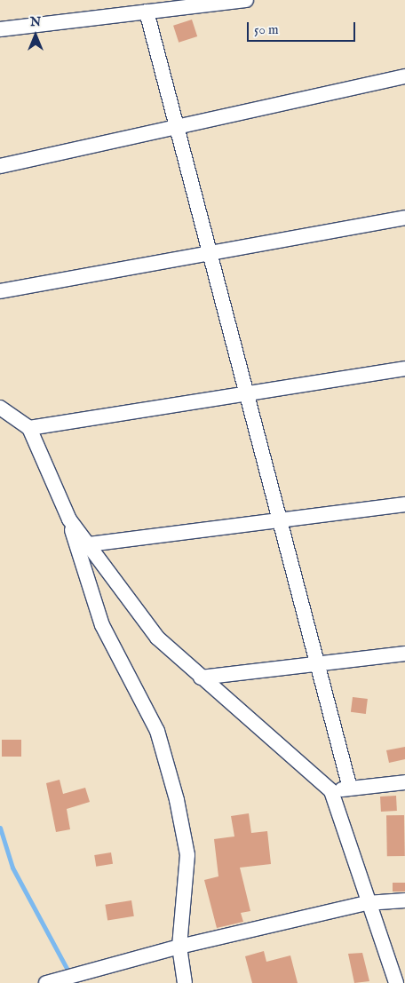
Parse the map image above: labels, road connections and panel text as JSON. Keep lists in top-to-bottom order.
{
  "scale_bar": "50 m",
  "north": "top"
}
